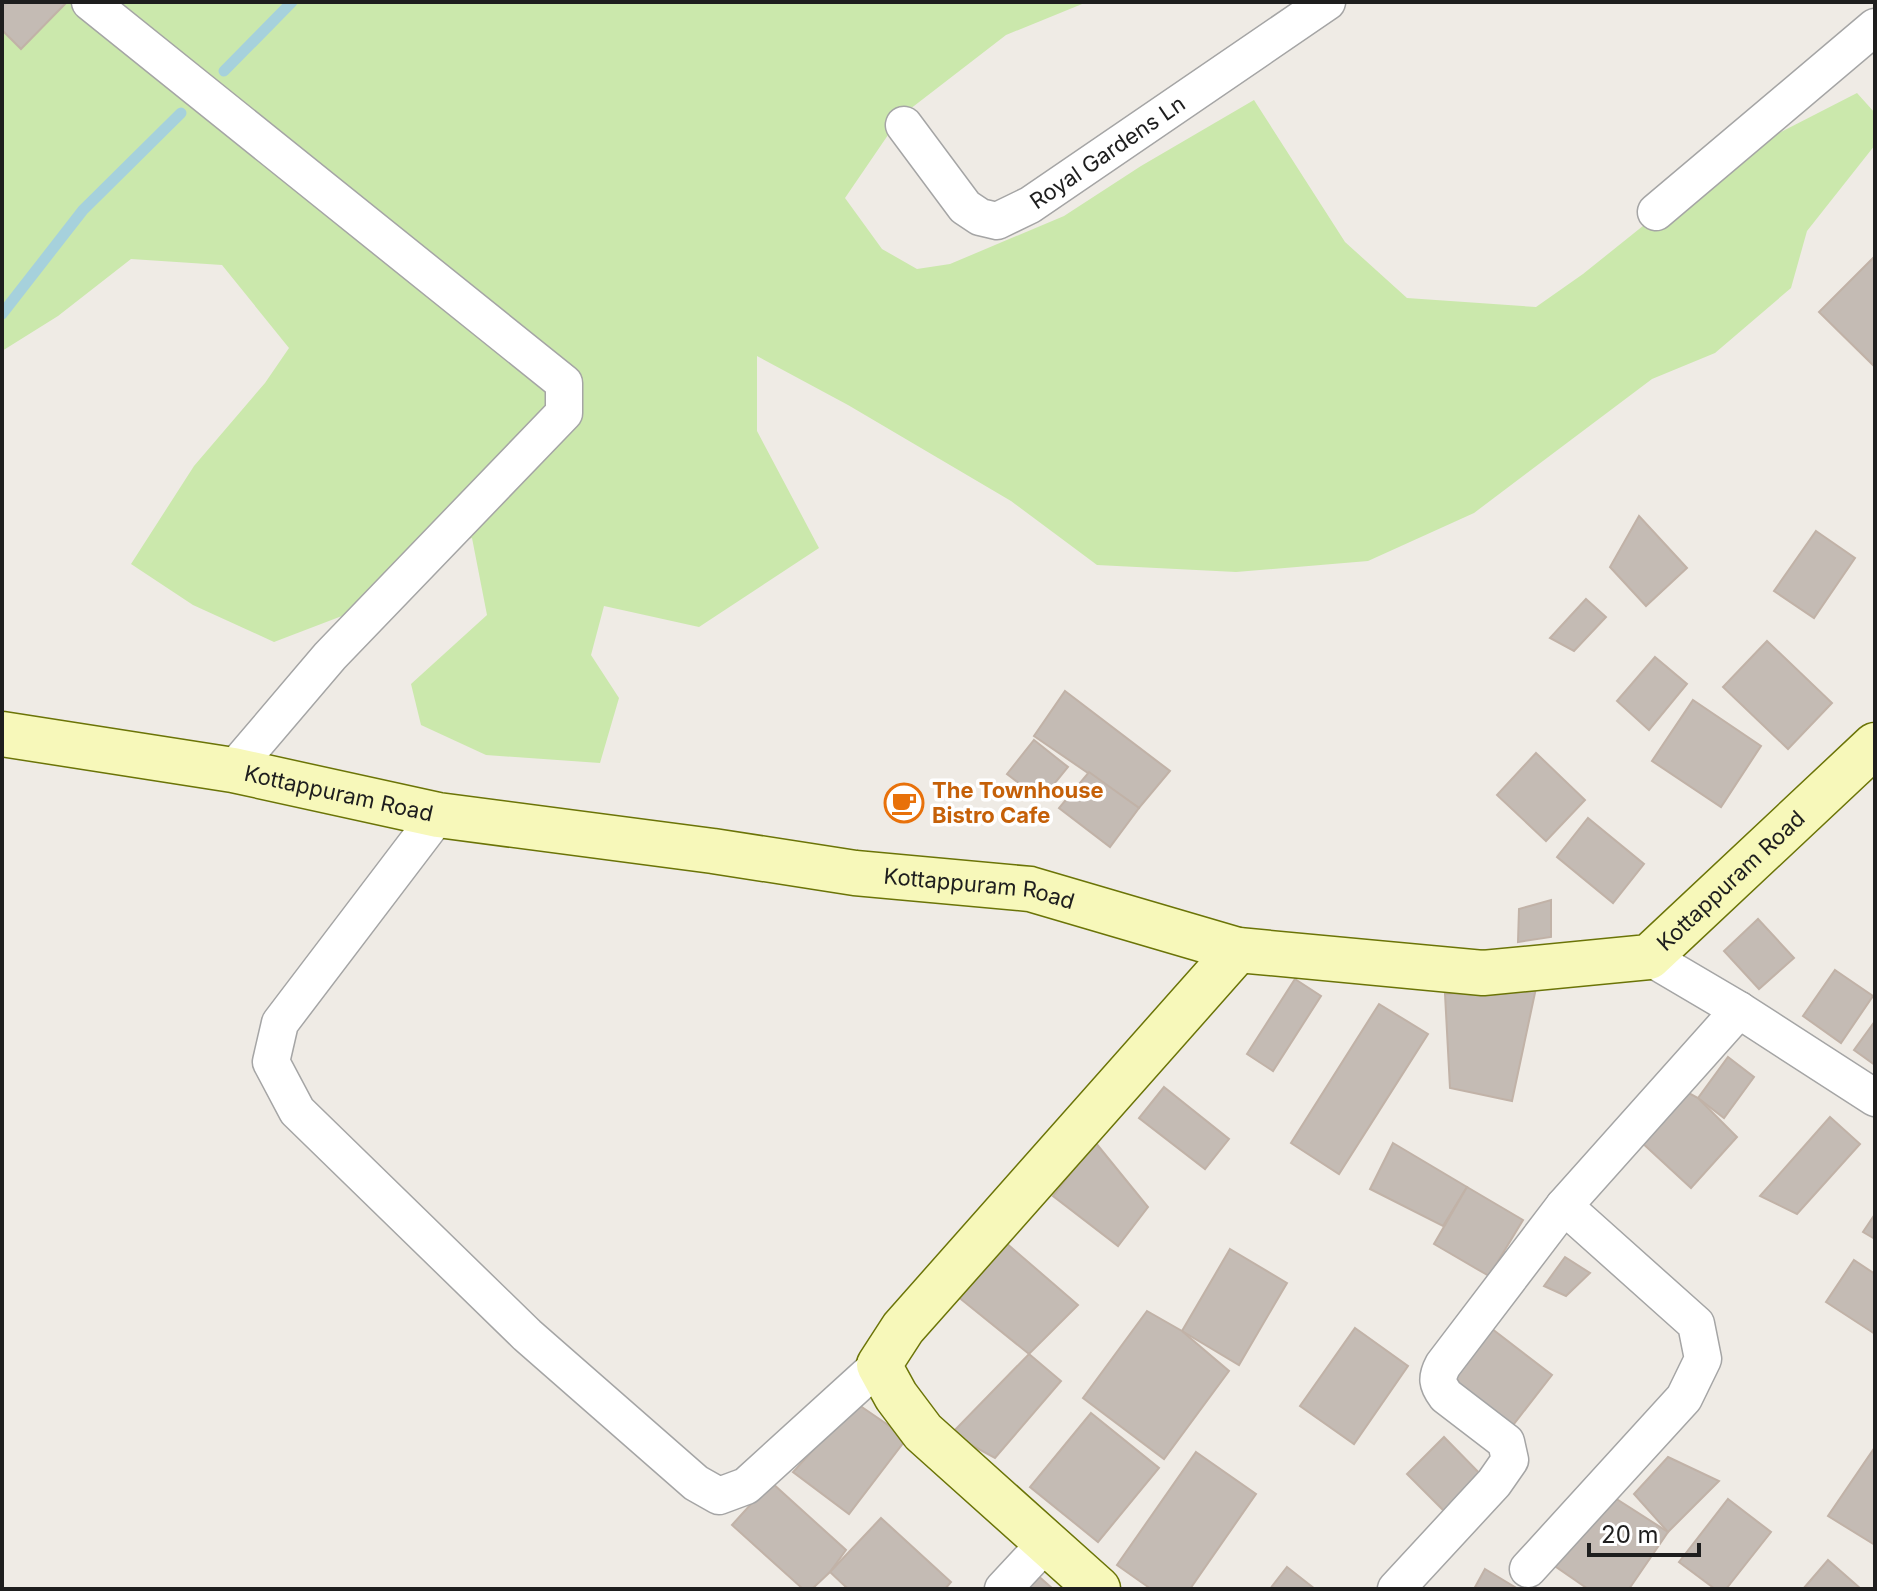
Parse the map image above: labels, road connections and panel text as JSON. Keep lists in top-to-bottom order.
{
  "streets": {
    "street": ["Royal Gardens Ln", "Kottappuram Road"]
  },
  "places": {
    "cafe": ["The Townhouse Bistro Cafe"]
  },
  "scale_bar": "20 m"
}
